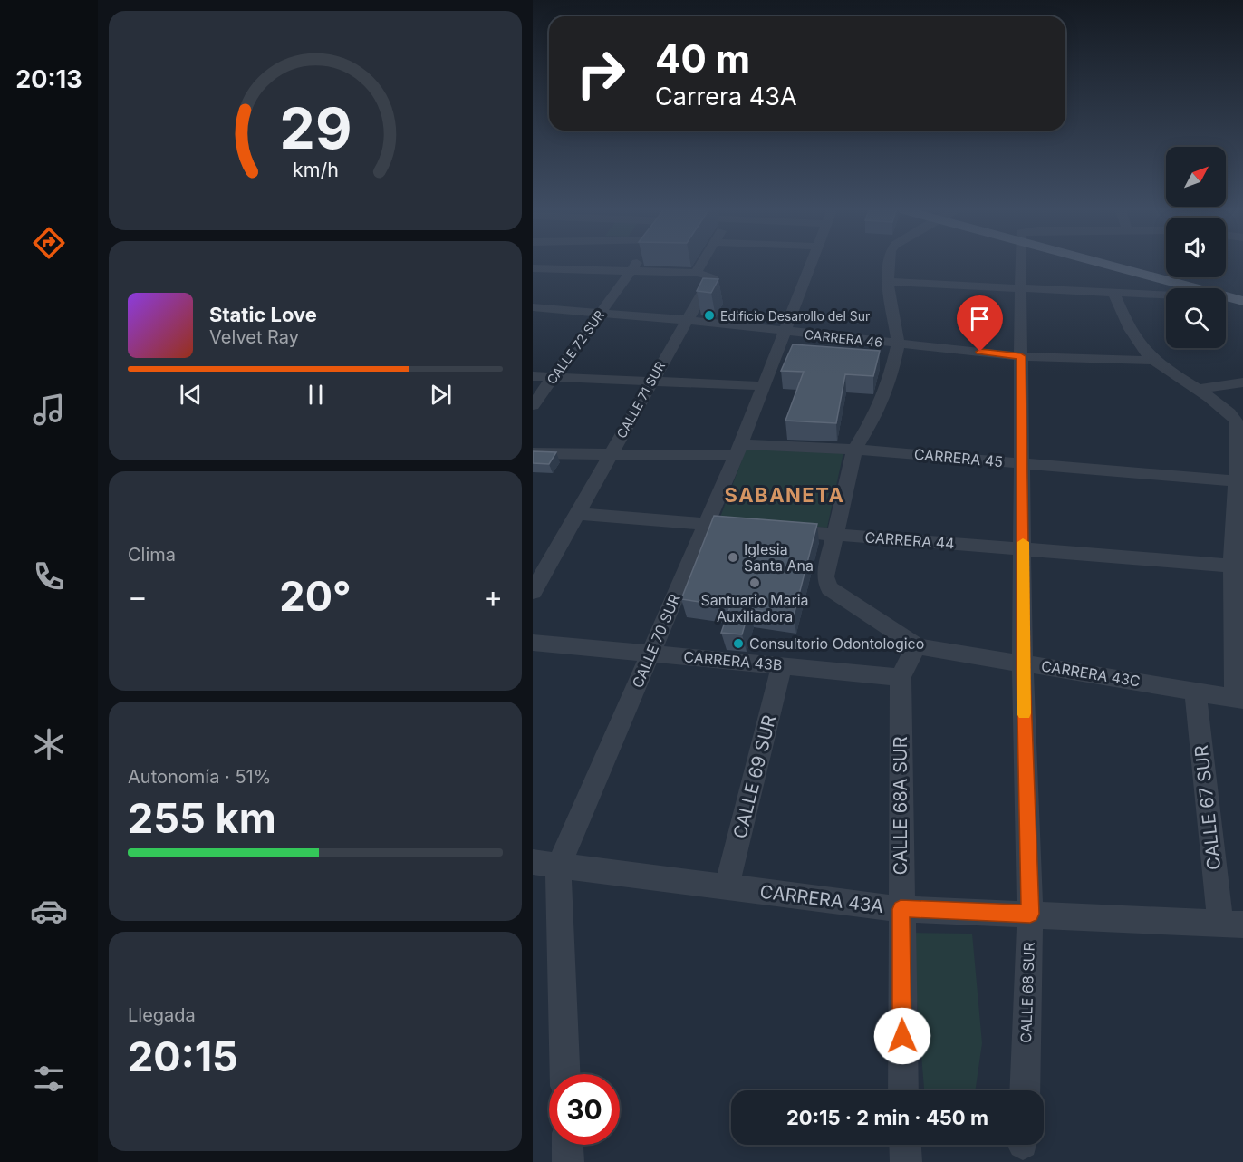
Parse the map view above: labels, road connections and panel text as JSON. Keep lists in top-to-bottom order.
{
  "streets": {
    "street": [
      "CARRERA 46",
      "CALLE 72 SUR",
      "CALLE 71 SUR",
      "CARRERA 45",
      "CARRERA 44",
      "CALLE 70 SUR",
      "CARRERA 43B",
      "CARRERA 43C",
      "CALLE 69 SUR",
      "CALLE 68A SUR",
      "CALLE 67 SUR",
      "CARRERA 43A",
      "CALLE 68 SUR"
    ]
  },
  "crossings": [
    ["CARRERA 46", "CALLE 72 SUR"],
    ["CARRERA 46", "CALLE 71 SUR"],
    ["CARRERA 46", "CALLE 70 SUR"],
    ["CARRERA 46", "CALLE 68 SUR"],
    ["CALLE 71 SUR", "CARRERA 45"],
    ["CARRERA 45", "CALLE 70 SUR"],
    ["CARRERA 45", "CALLE 68 SUR"],
    ["CARRERA 44", "CARRERA 43C"],
    ["CARRERA 44", "CALLE 68 SUR"],
    ["CALLE 70 SUR", "CARRERA 43B"],
    ["CALLE 70 SUR", "CARRERA 43A"],
    ["CARRERA 43B", "CALLE 69 SUR"],
    ["CARRERA 43B", "CALLE 68A SUR"],
    ["CARRERA 43C", "CALLE 68A SUR"],
    ["CARRERA 43C", "CALLE 67 SUR"],
    ["CARRERA 43C", "CALLE 68 SUR"],
    ["CALLE 69 SUR", "CARRERA 43A"],
    ["CALLE 68A SUR", "CARRERA 43A"],
    ["CALLE 67 SUR", "CARRERA 43A"],
    ["CARRERA 43A", "CALLE 68 SUR"]
  ],
  "districts": ["SABANETA"],
  "places": [
    "Edificio Desarollo del Sur",
    "Iglesia Santa Ana",
    "Santuario Maria Auxiliadora",
    "Consultorio Odontologico"
  ],
  "north": "top right",
  "page": {
    "tabs": "20:13",
    "turn": ["40 m", "Carrera 43A"],
    "song": ["Static Love", "Velvet Ray"],
    "tile": [
      "Clima",
      ["Autonomía · 51%", "255 km"],
      ["Llegada", "20:15"]
    ],
    "heat": ["−", "20°", "+"],
    "limit": "30",
    "trip": "20:15 · 2 min · 450 m",
    "gauge": ["29", "km/h"]
  }
}
